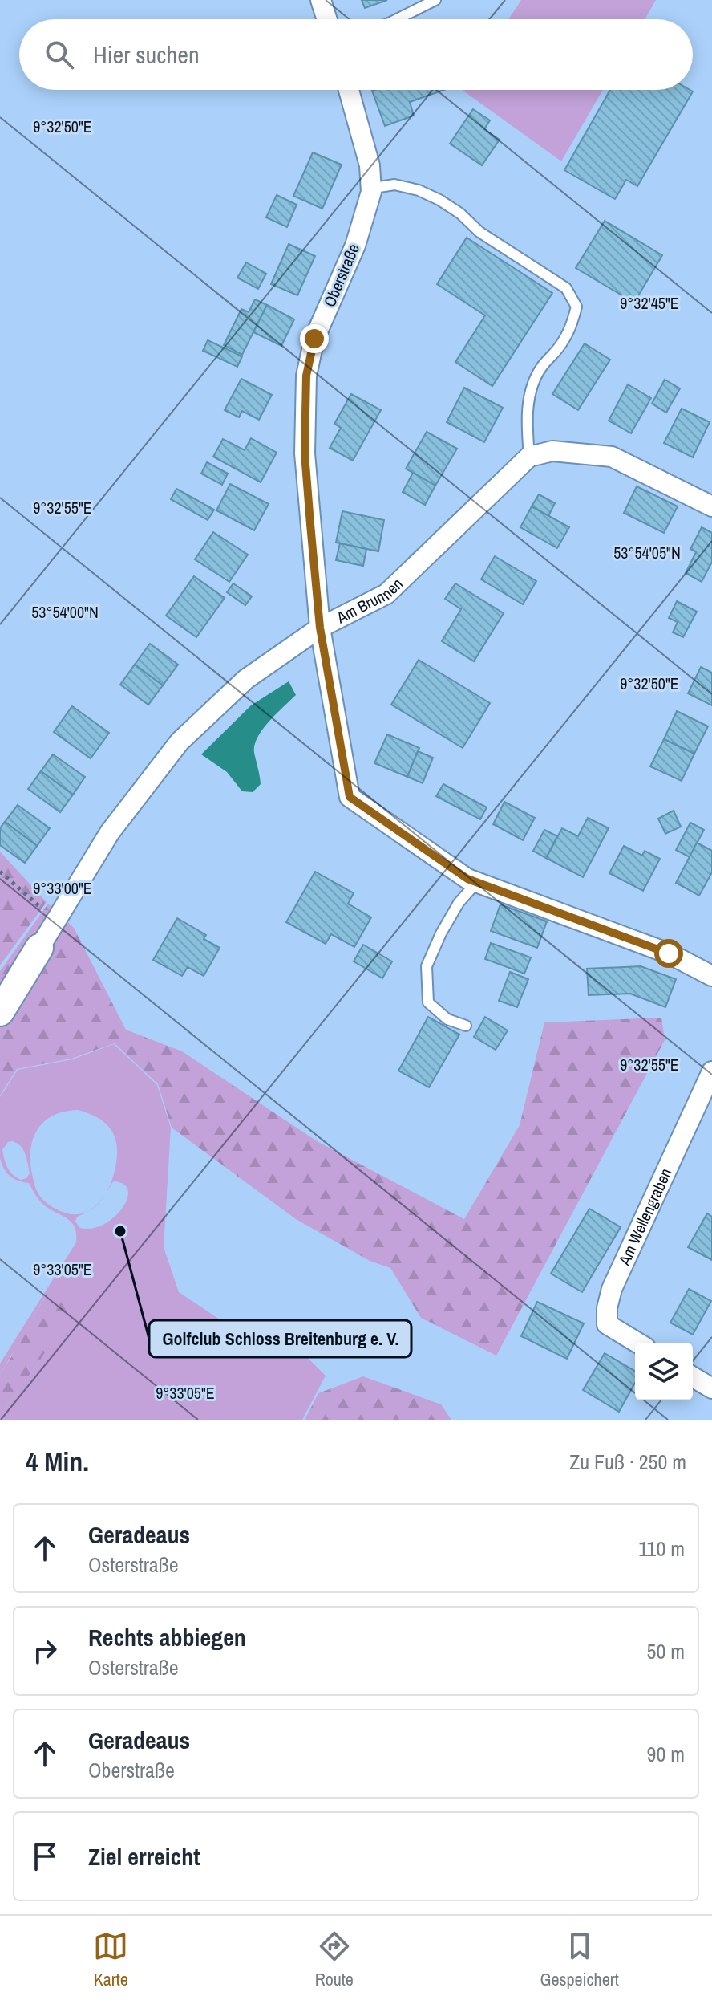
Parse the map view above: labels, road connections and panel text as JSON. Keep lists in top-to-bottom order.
{
  "streets": {
    "street": ["Oberstraße", "Am Brunnen", "Am Wellengraben"]
  },
  "crossings": [
    ["Oberstraße", "Am Brunnen"]
  ],
  "places": ["Golfclub Schloss Breitenburg e. V."],
  "page": {
    "search": "Hier suchen",
    "heading": ["4 Min.", "Zu Fuß · 250 m"],
    "list": [
      ["Geradeaus", "Osterstraße", "110 m"],
      ["Rechts abbiegen", "Osterstraße", "50 m"],
      ["Geradeaus", "Oberstraße", "90 m"],
      "Ziel erreicht"
    ],
    "nav": ["Karte", "Route", "Gespeichert"]
  },
  "coordinates": [
    "9°32'50\"E",
    "9°32'45\"E",
    "9°32'55\"E",
    "53°54'05\"N",
    "53°54'00\"N",
    "9°33'00\"E",
    "9°33'05\"E"
  ]
}
